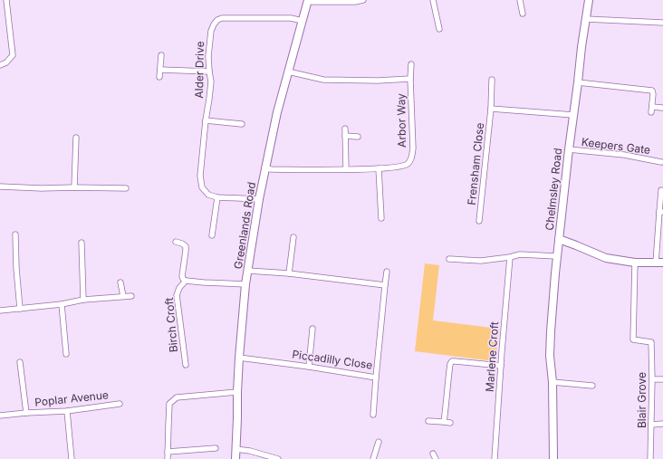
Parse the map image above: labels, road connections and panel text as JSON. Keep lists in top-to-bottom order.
{
  "streets": {
    "street": [
      "Alder Drive",
      "Arbor Way",
      "Keepers Gate",
      "Frensham Close",
      "Chelmsley Road",
      "Greenlands Road",
      "Birch Croft",
      "Marlene Croft",
      "Piccadilly Close",
      "Poplar Avenue",
      "Blair Grove"
    ]
  },
  "crossings": [
    ["Alder Drive", "Greenlands Road"],
    ["Arbor Way", "Greenlands Road"],
    ["Keepers Gate", "Chelmsley Road"],
    ["Frensham Close", "Chelmsley Road"],
    ["Greenlands Road", "Piccadilly Close"]
  ]
}
